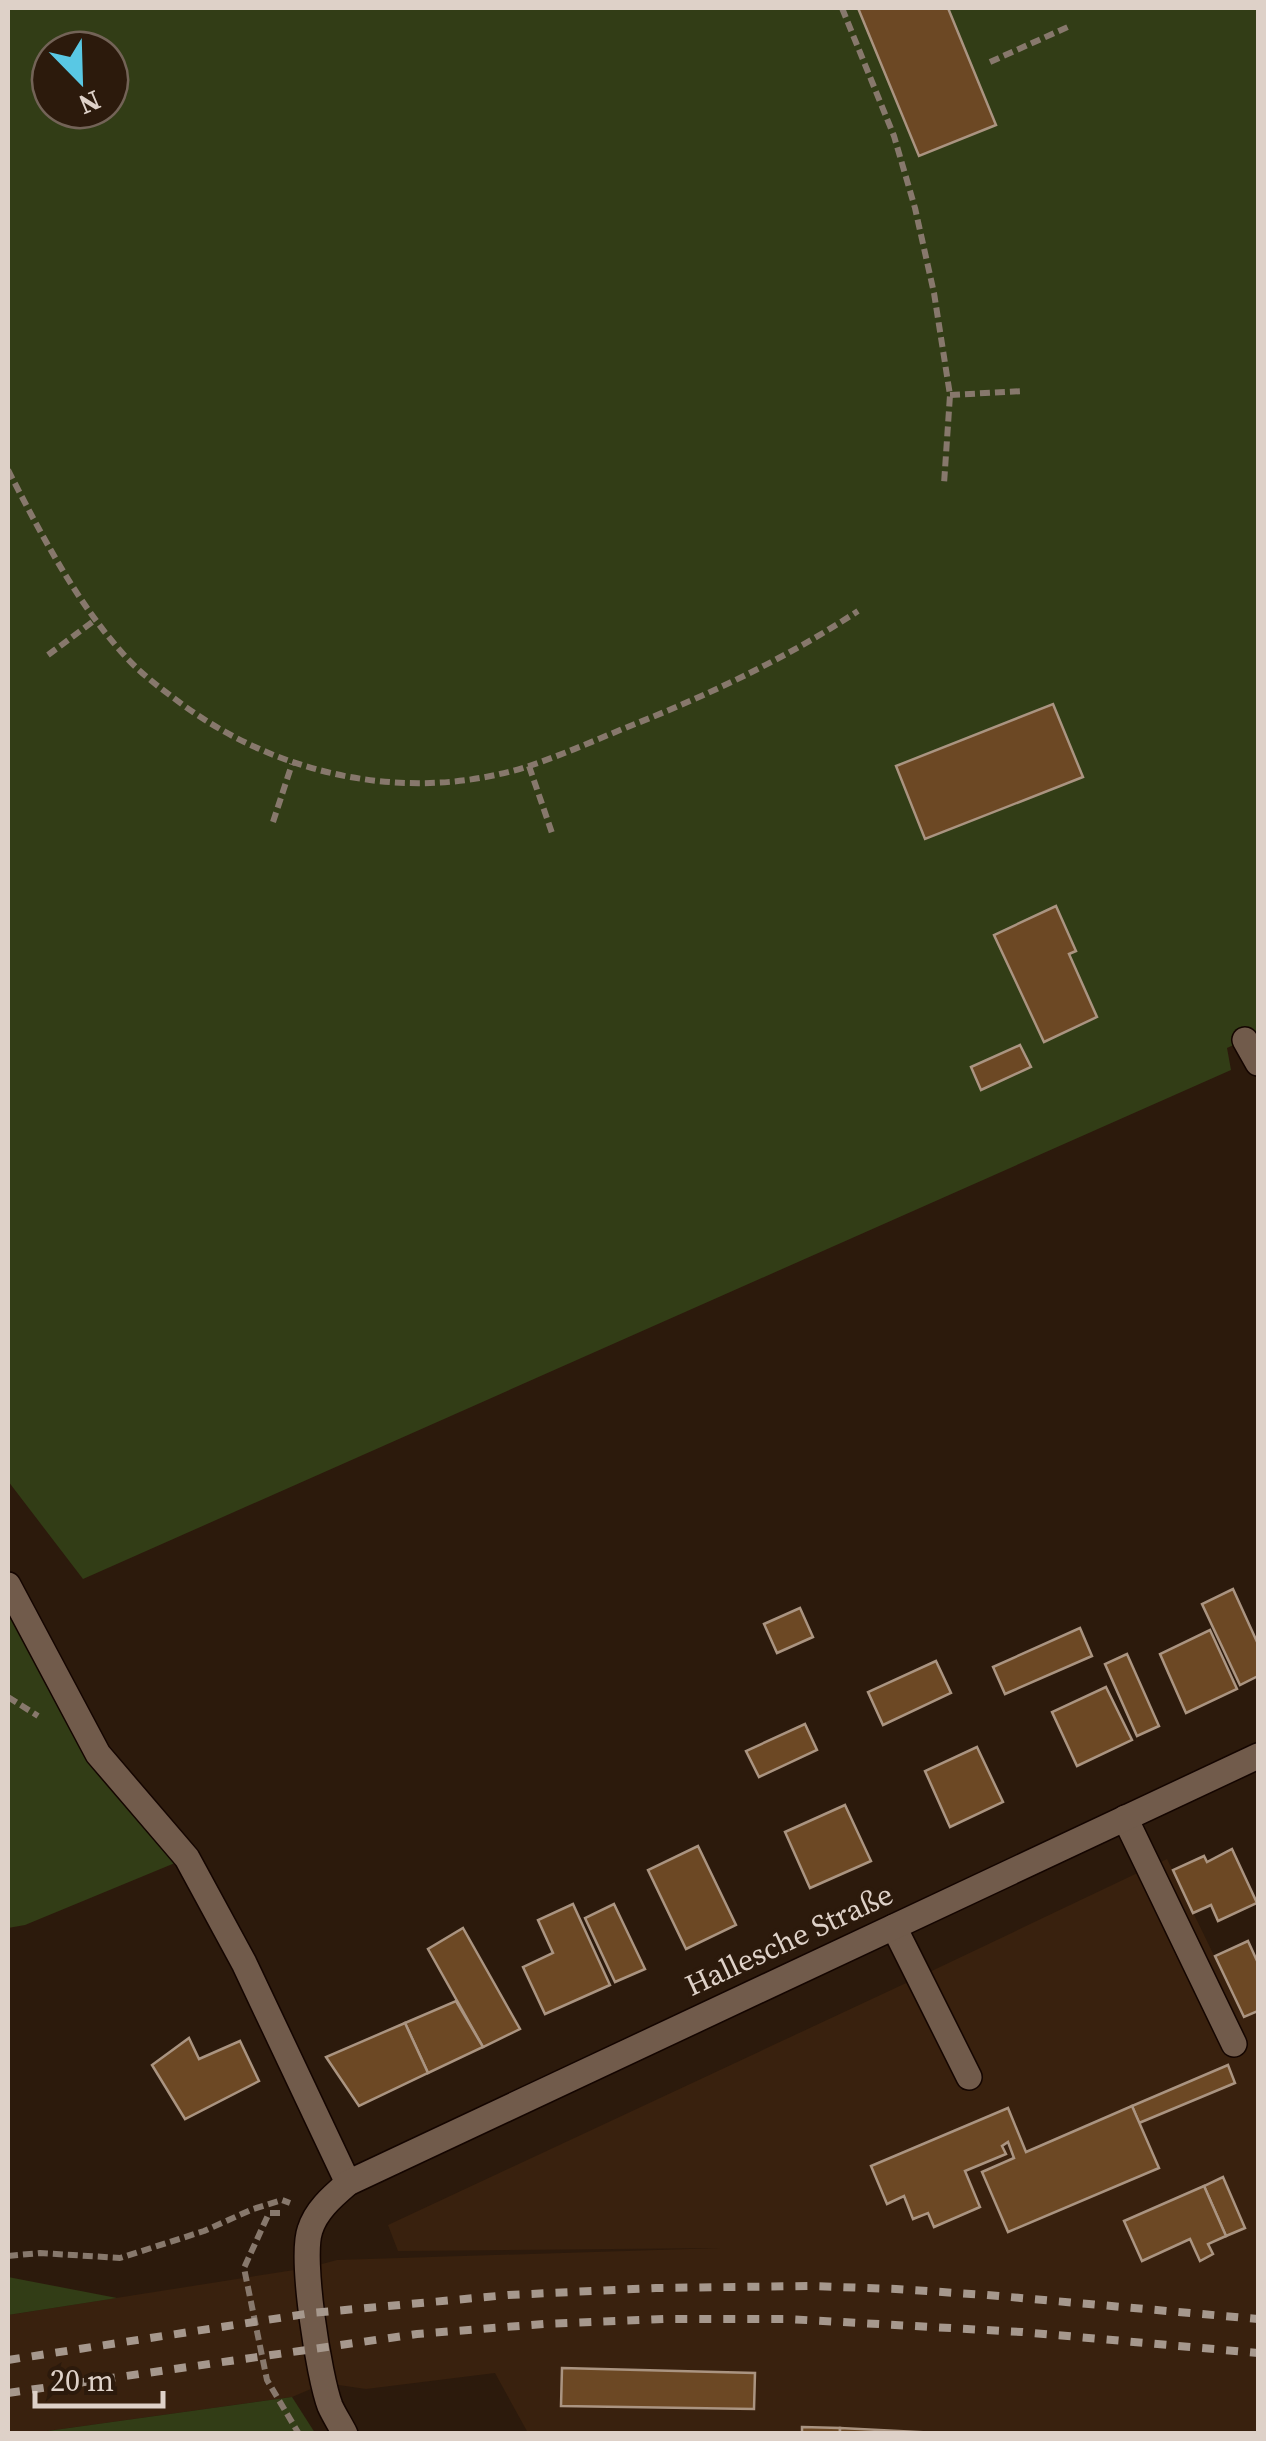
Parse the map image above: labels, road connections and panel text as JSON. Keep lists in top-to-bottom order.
{
  "streets": {
    "street": ["Hallesche Straße"]
  },
  "scale_bar": "20 m",
  "north": "bottom right"
}
